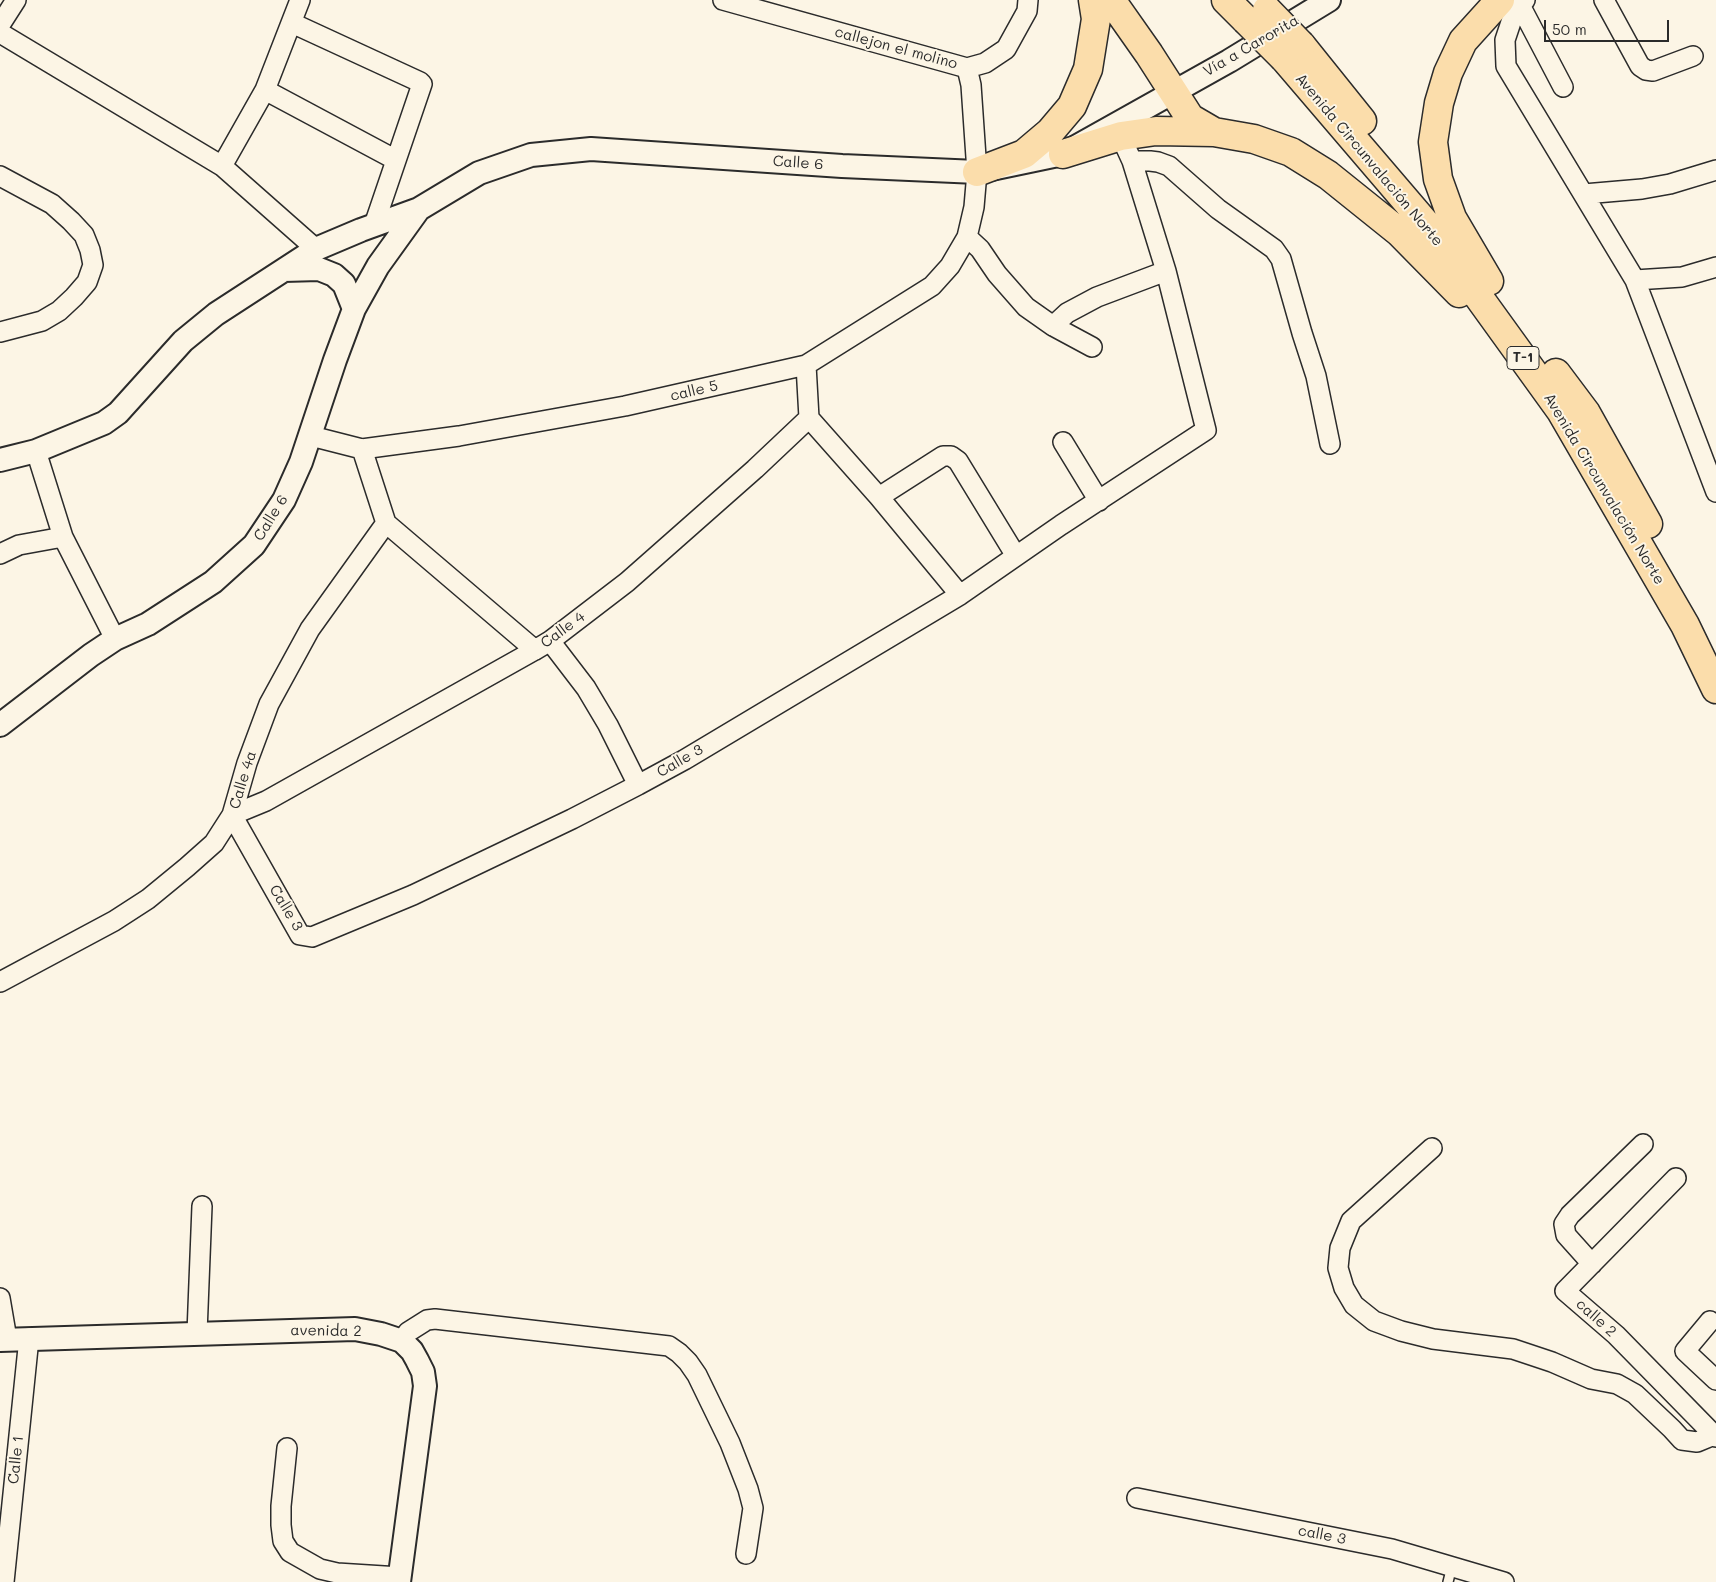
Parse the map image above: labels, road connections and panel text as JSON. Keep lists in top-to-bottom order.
{
  "streets": {
    "highway": ["Avenida Circunvalación Norte", "T-1"],
    "street": [
      "Vía a Carorita",
      "callejon el molino",
      "Calle 6",
      "calle 5",
      "Calle 4",
      "Calle 3",
      "Calle 4a",
      "calle 2",
      "avenida 2",
      "Calle 1",
      "calle 3"
    ]
  },
  "crossings": [
    ["callejon el molino", "Calle 6"],
    ["callejon el molino", "calle 5"],
    ["Calle 6", "calle 5"],
    ["Calle 4", "Calle 3"],
    ["Calle 4", "Calle 4a"],
    ["Calle 3", "Calle 4a"],
    ["avenida 2", "Calle 1"]
  ],
  "scale_bar": "50 m"
}
